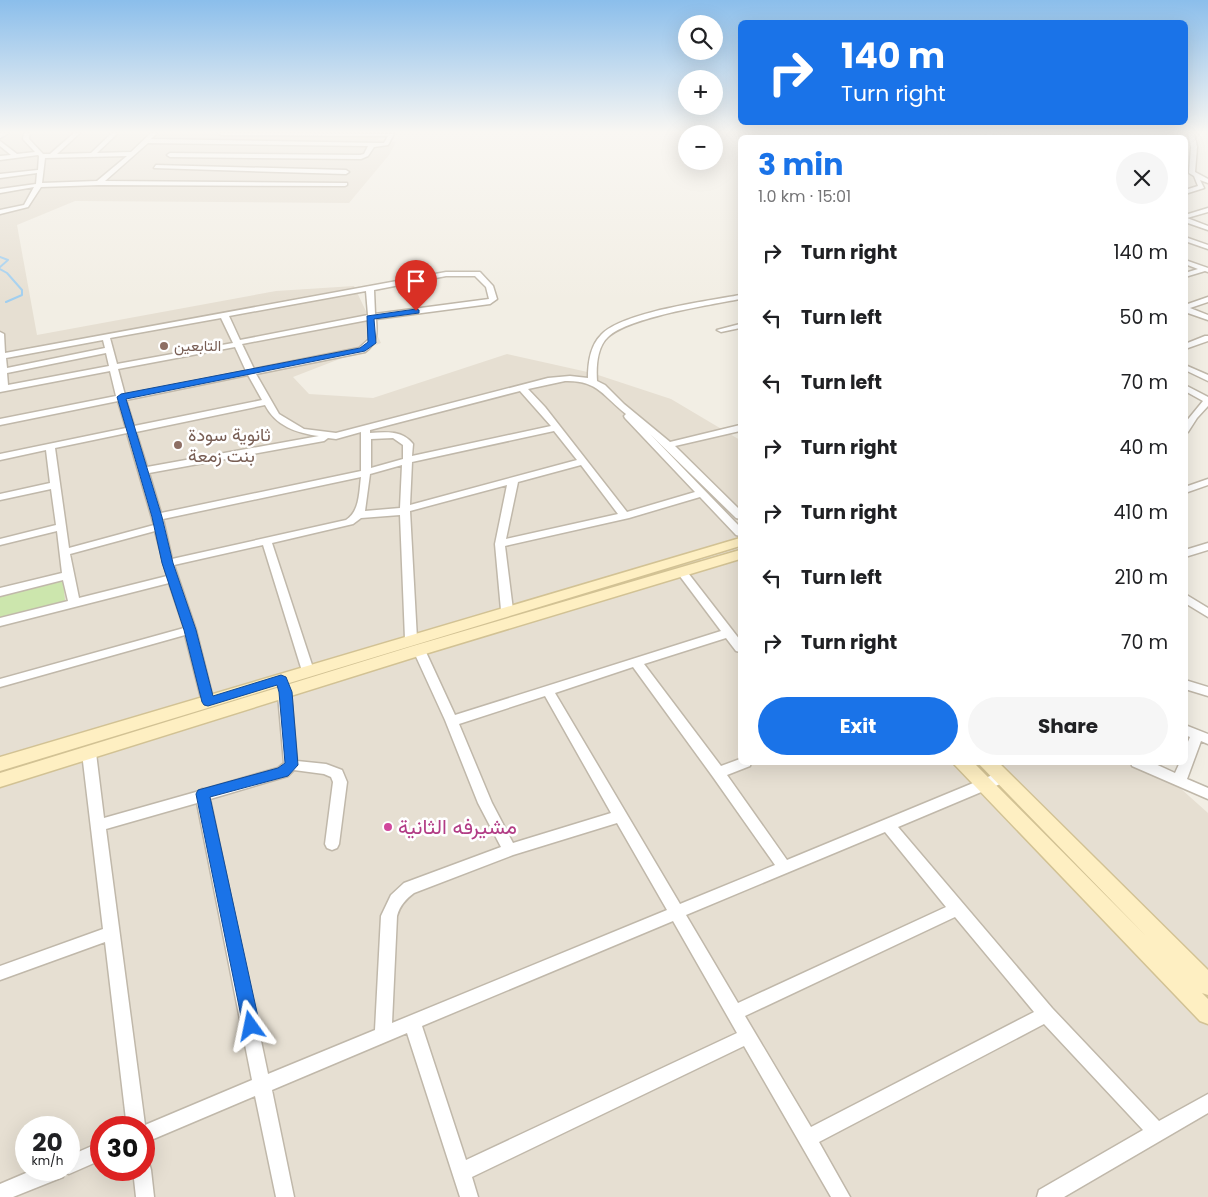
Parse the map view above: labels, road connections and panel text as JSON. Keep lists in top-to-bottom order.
{
  "places": ["التابعين", "ثانوية سودة بنت زمعة", "مشيرفه الثانية"],
  "page": {
    "map_buttons": ["+", "−"],
    "turn": ["140 m", "Turn right"],
    "heading": ["3 min", "1.0 km · 15:01"],
    "list": [
      {
        "name": "Turn right",
        "value": "140 m"
      },
      {
        "name": "Turn left",
        "value": "50 m"
      },
      {
        "name": "Turn left",
        "value": "70 m"
      },
      {
        "name": "Turn right",
        "value": "40 m"
      },
      {
        "name": "Turn right",
        "value": "410 m"
      },
      {
        "name": "Turn left",
        "value": "210 m"
      },
      {
        "name": "Turn right",
        "value": "70 m"
      }
    ],
    "buttons": ["Exit", "Share"],
    "speed": "20 km/h",
    "limit": "30"
  }
}
